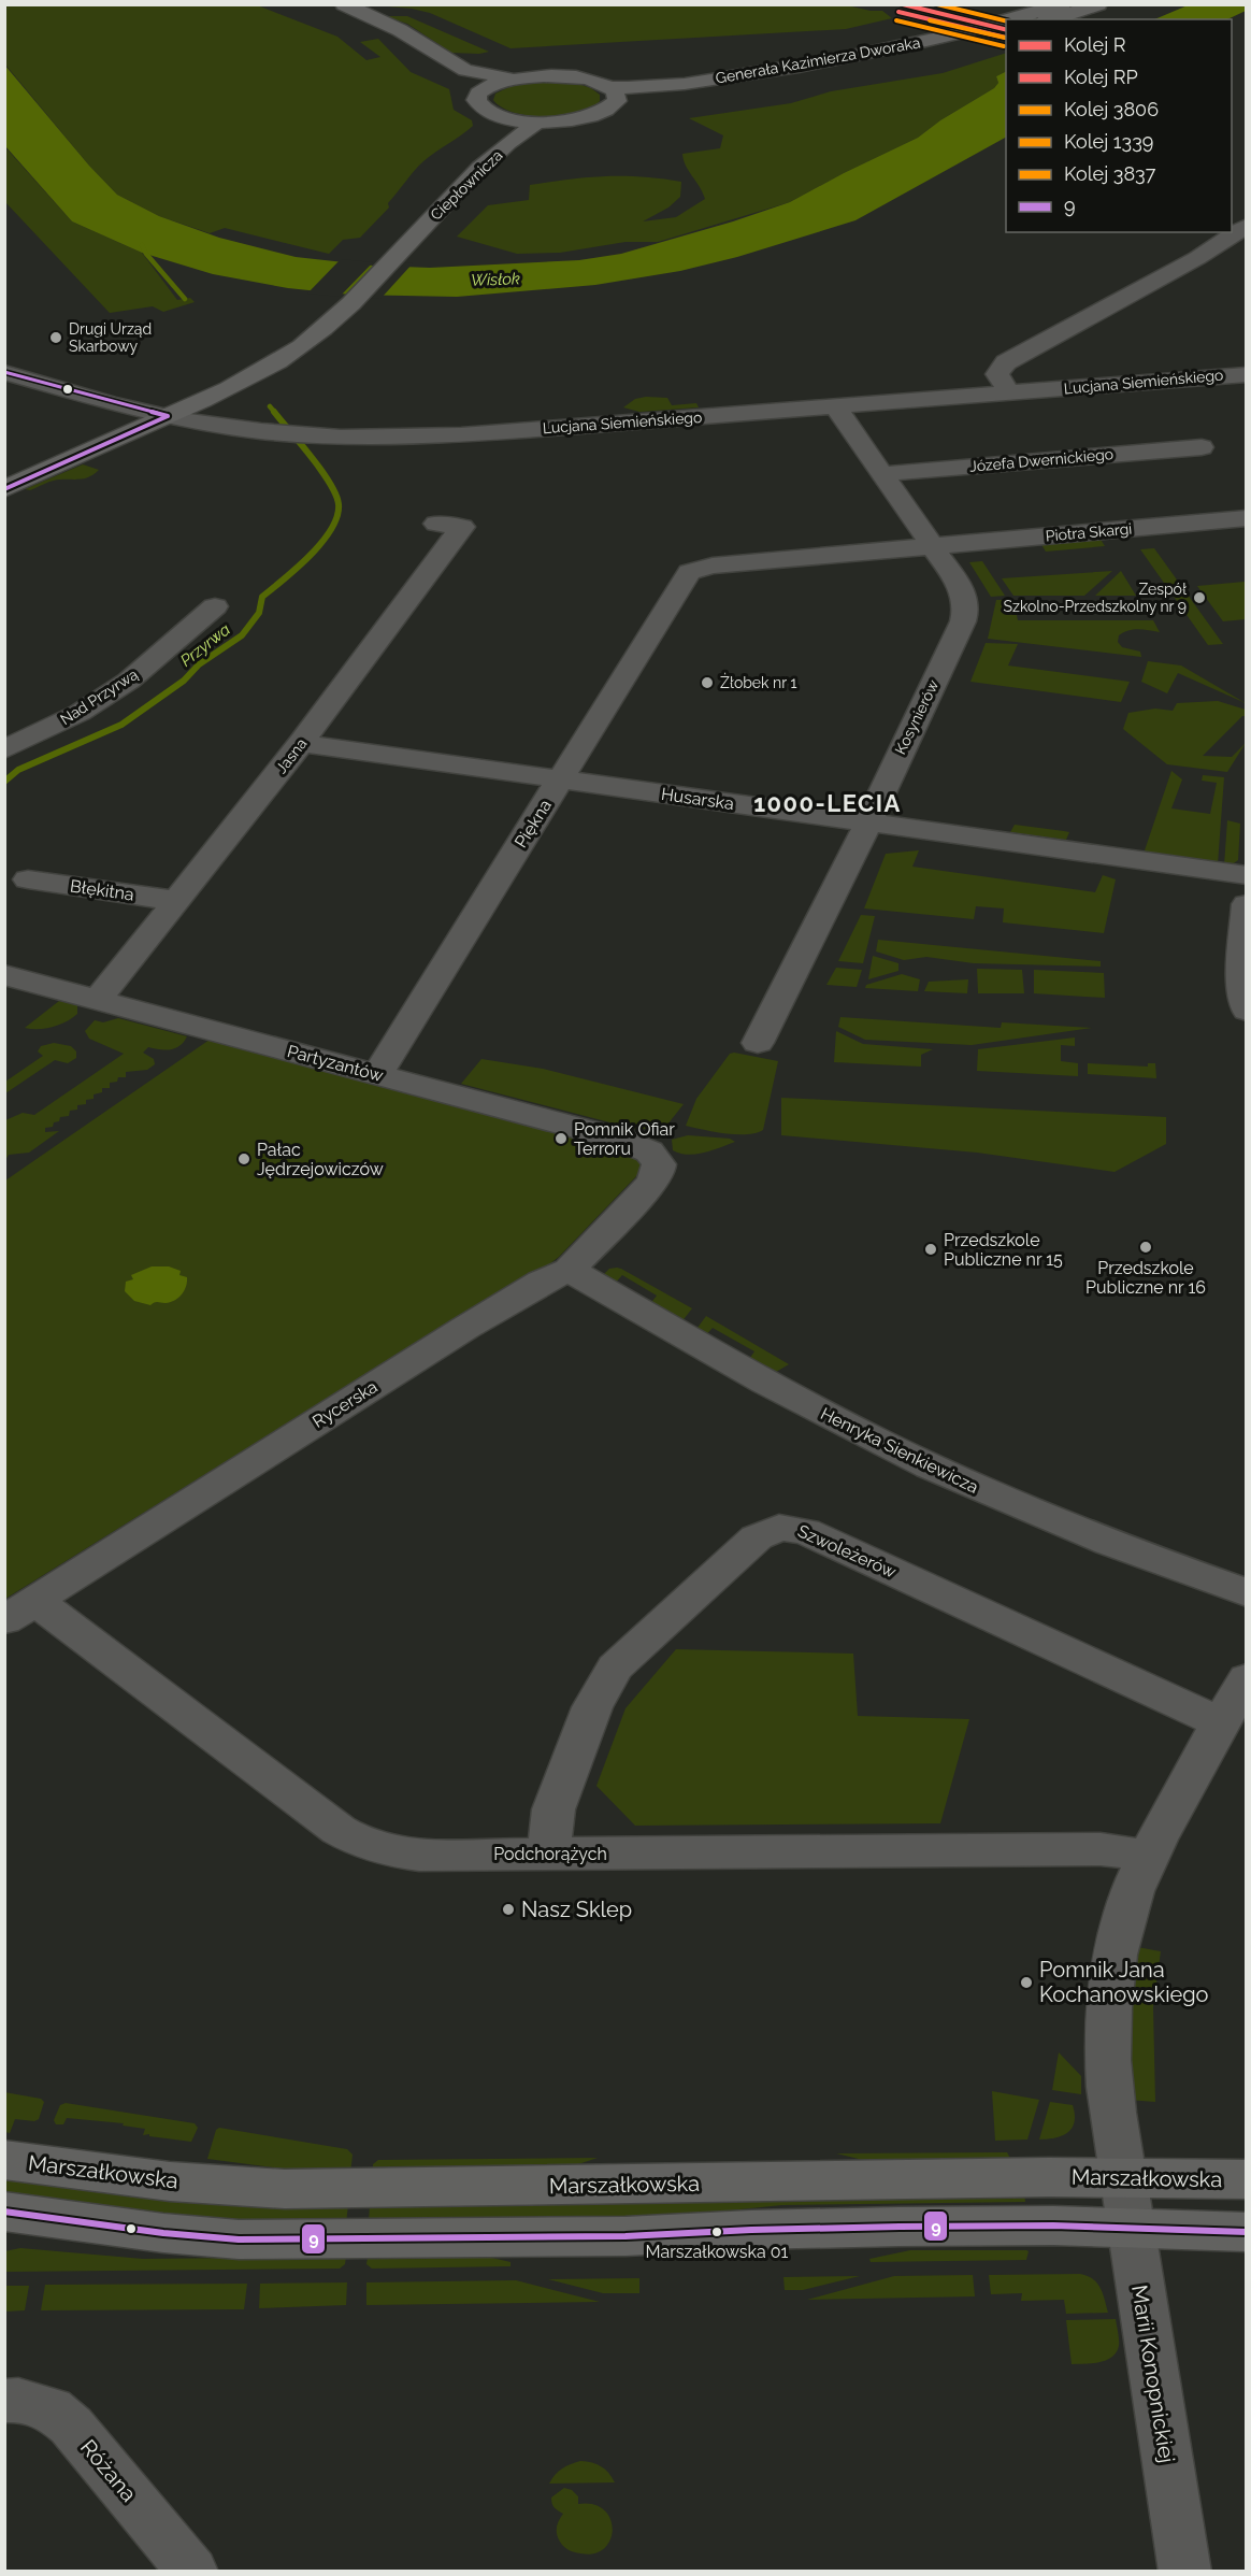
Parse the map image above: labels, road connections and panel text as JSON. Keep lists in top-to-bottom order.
{
  "streets": {
    "main road": ["Generała Kazimierza Dworaka", "Ciepłownicza", "Marszałkowska"],
    "street": [
      "Lucjana Siemieńskiego",
      "Józefa Dwernickiego",
      "Piotra Skargi",
      "Nad Przyrwą",
      "Kosynierów",
      "Jasna",
      "Husarska",
      "Piękna",
      "Błękitna",
      "Partyzantów",
      "Rycerska",
      "Henryka Sienkiewicza",
      "Szwoleżerów",
      "Podchorążych",
      "Marii Konopnickiej",
      "Różana"
    ]
  },
  "crossings": [
    ["Ciepłownicza", "Lucjana Siemieńskiego"],
    ["Lucjana Siemieńskiego", "Kosynierów"],
    ["Józefa Dwernickiego", "Kosynierów"],
    ["Piotra Skargi", "Kosynierów"],
    ["Piotra Skargi", "Piękna"],
    ["Kosynierów", "Husarska"],
    ["Jasna", "Husarska"],
    ["Jasna", "Błękitna"],
    ["Jasna", "Partyzantów"],
    ["Husarska", "Piękna"],
    ["Piękna", "Partyzantów"],
    ["Partyzantów", "Rycerska"],
    ["Rycerska", "Henryka Sienkiewicza"],
    ["Rycerska", "Podchorążych"],
    ["Szwoleżerów", "Podchorążych"],
    ["Szwoleżerów", "Marii Konopnickiej"],
    ["Podchorążych", "Marii Konopnickiej"],
    ["Marszałkowska", "Marii Konopnickiej"]
  ],
  "districts": ["1000-LECIA"],
  "water": ["Wisłok", "Przyrwa"],
  "places": [
    "Drugi Urząd Skarbowy",
    "Zespół Szkolno-Przedszkolny nr 9",
    "Żłobek nr 1",
    "Pomnik Ofiar Terroru",
    "Pałac Jędrzejowiczów",
    "Przedszkole Publiczne nr 16",
    "Przedszkole Publiczne nr 15",
    "Nasz Sklep",
    "Pomnik Jana Kochanowskiego",
    "Marszałkowska 01"
  ],
  "lines": [
    "rail line R",
    "rail line 3806",
    "rail line RP",
    "rail line 1339",
    "rail line 3837",
    "transit line 9"
  ],
  "legend": [
    "Kolej R",
    "Kolej RP",
    "Kolej 3806",
    "Kolej 1339",
    "Kolej 3837",
    "9"
  ]
}
